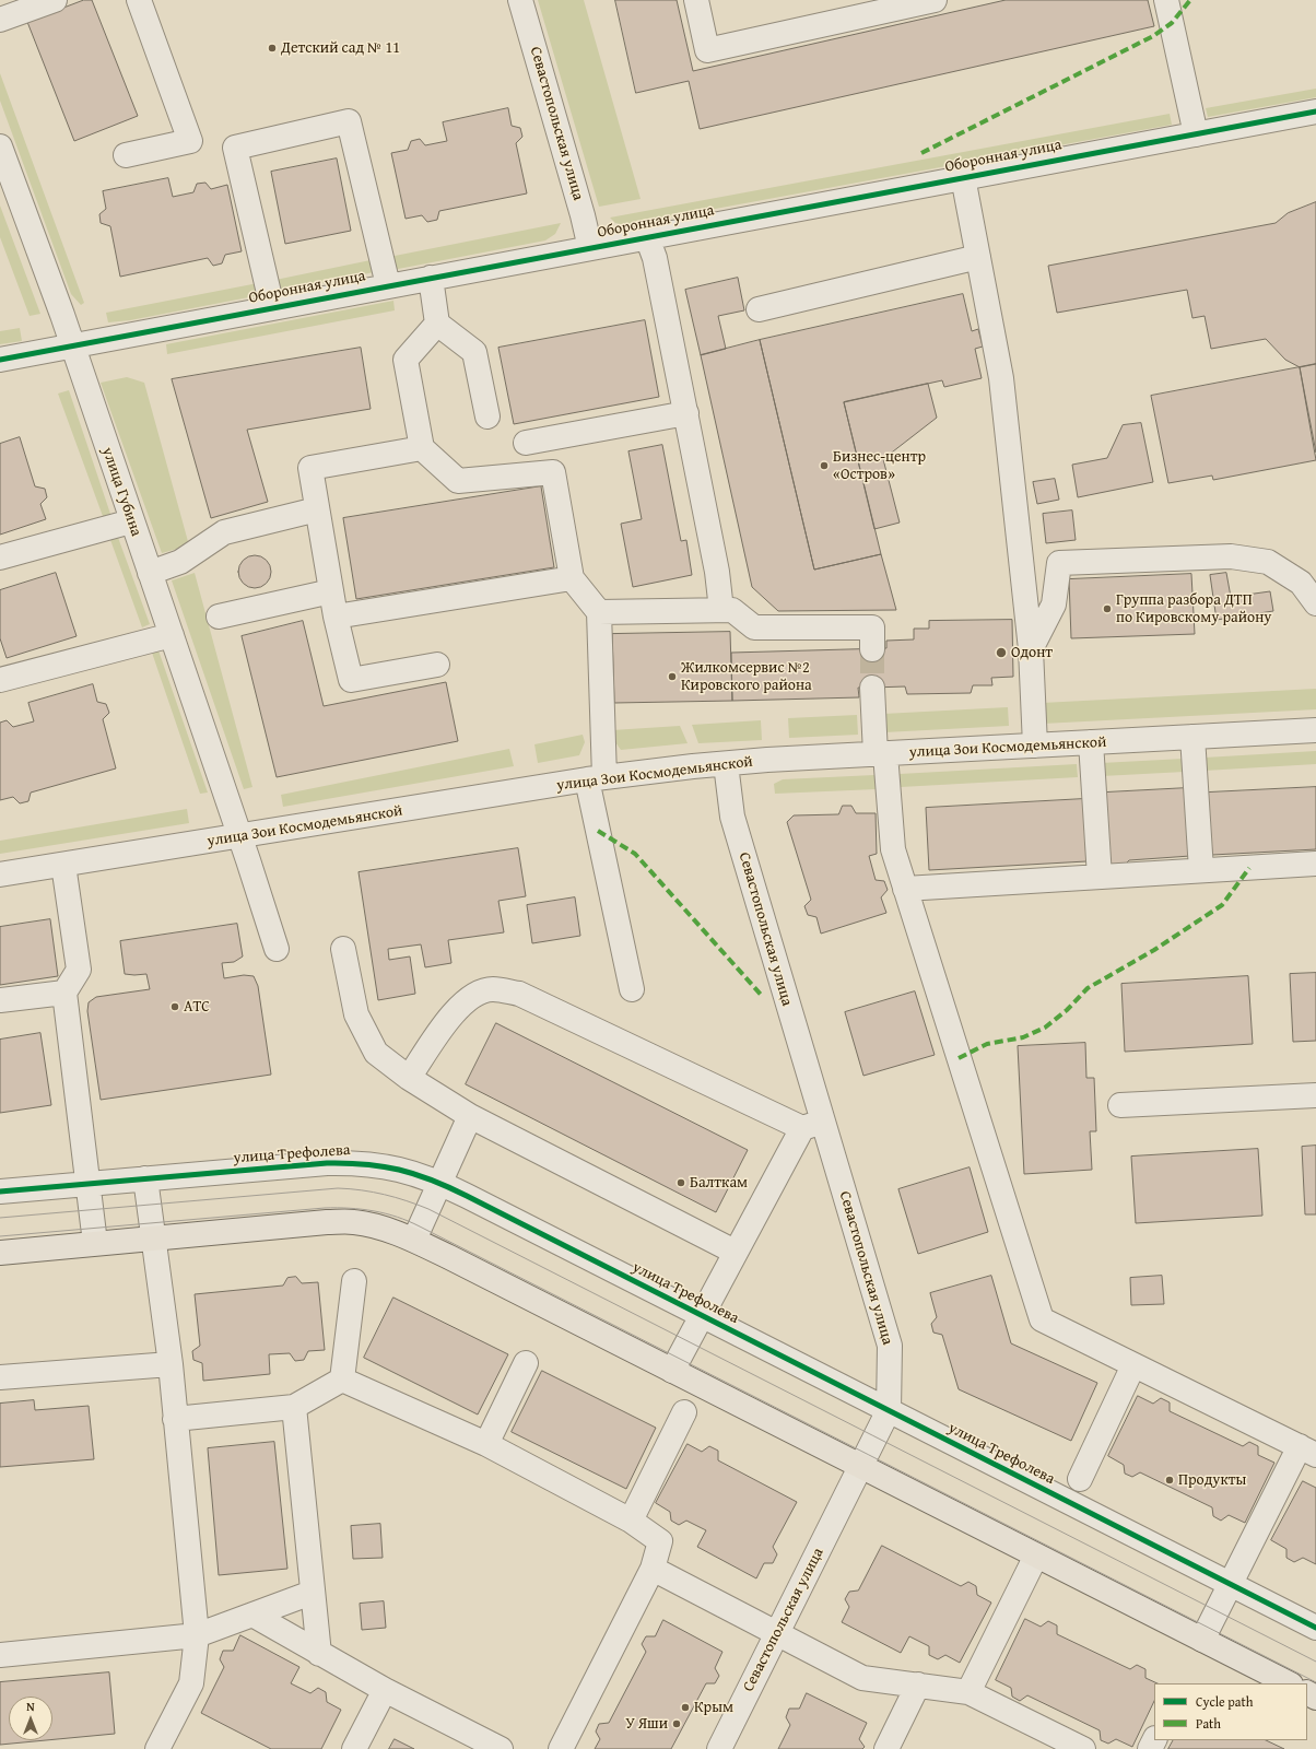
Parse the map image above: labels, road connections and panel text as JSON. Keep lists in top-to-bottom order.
{
  "streets": {
    "street": [
      "Севастопольская улица",
      "Оборонная улица",
      "улица Губина",
      "улица Зои Космодемьянской",
      "улица Трефолева"
    ]
  },
  "crossings": [
    ["Севастопольская улица", "Оборонная улица"],
    ["Севастопольская улица", "улица Зои Космодемьянской"],
    ["Севастопольская улица", "улица Трефолева"],
    ["Оборонная улица", "улица Губина"],
    ["улица Губина", "улица Зои Космодемьянской"]
  ],
  "places": [
    "Детский сад № 11",
    "Бизнес-центр «Остров»",
    "Группа разбора ДТП по Кировскому району",
    "Одонт",
    "Жилкомсервис №2 Кировского района",
    "АТС",
    "Балткам",
    "Продукты",
    "Крым",
    "У Яши"
  ],
  "legend": ["Cycle path", "Path"],
  "north": "top"
}
